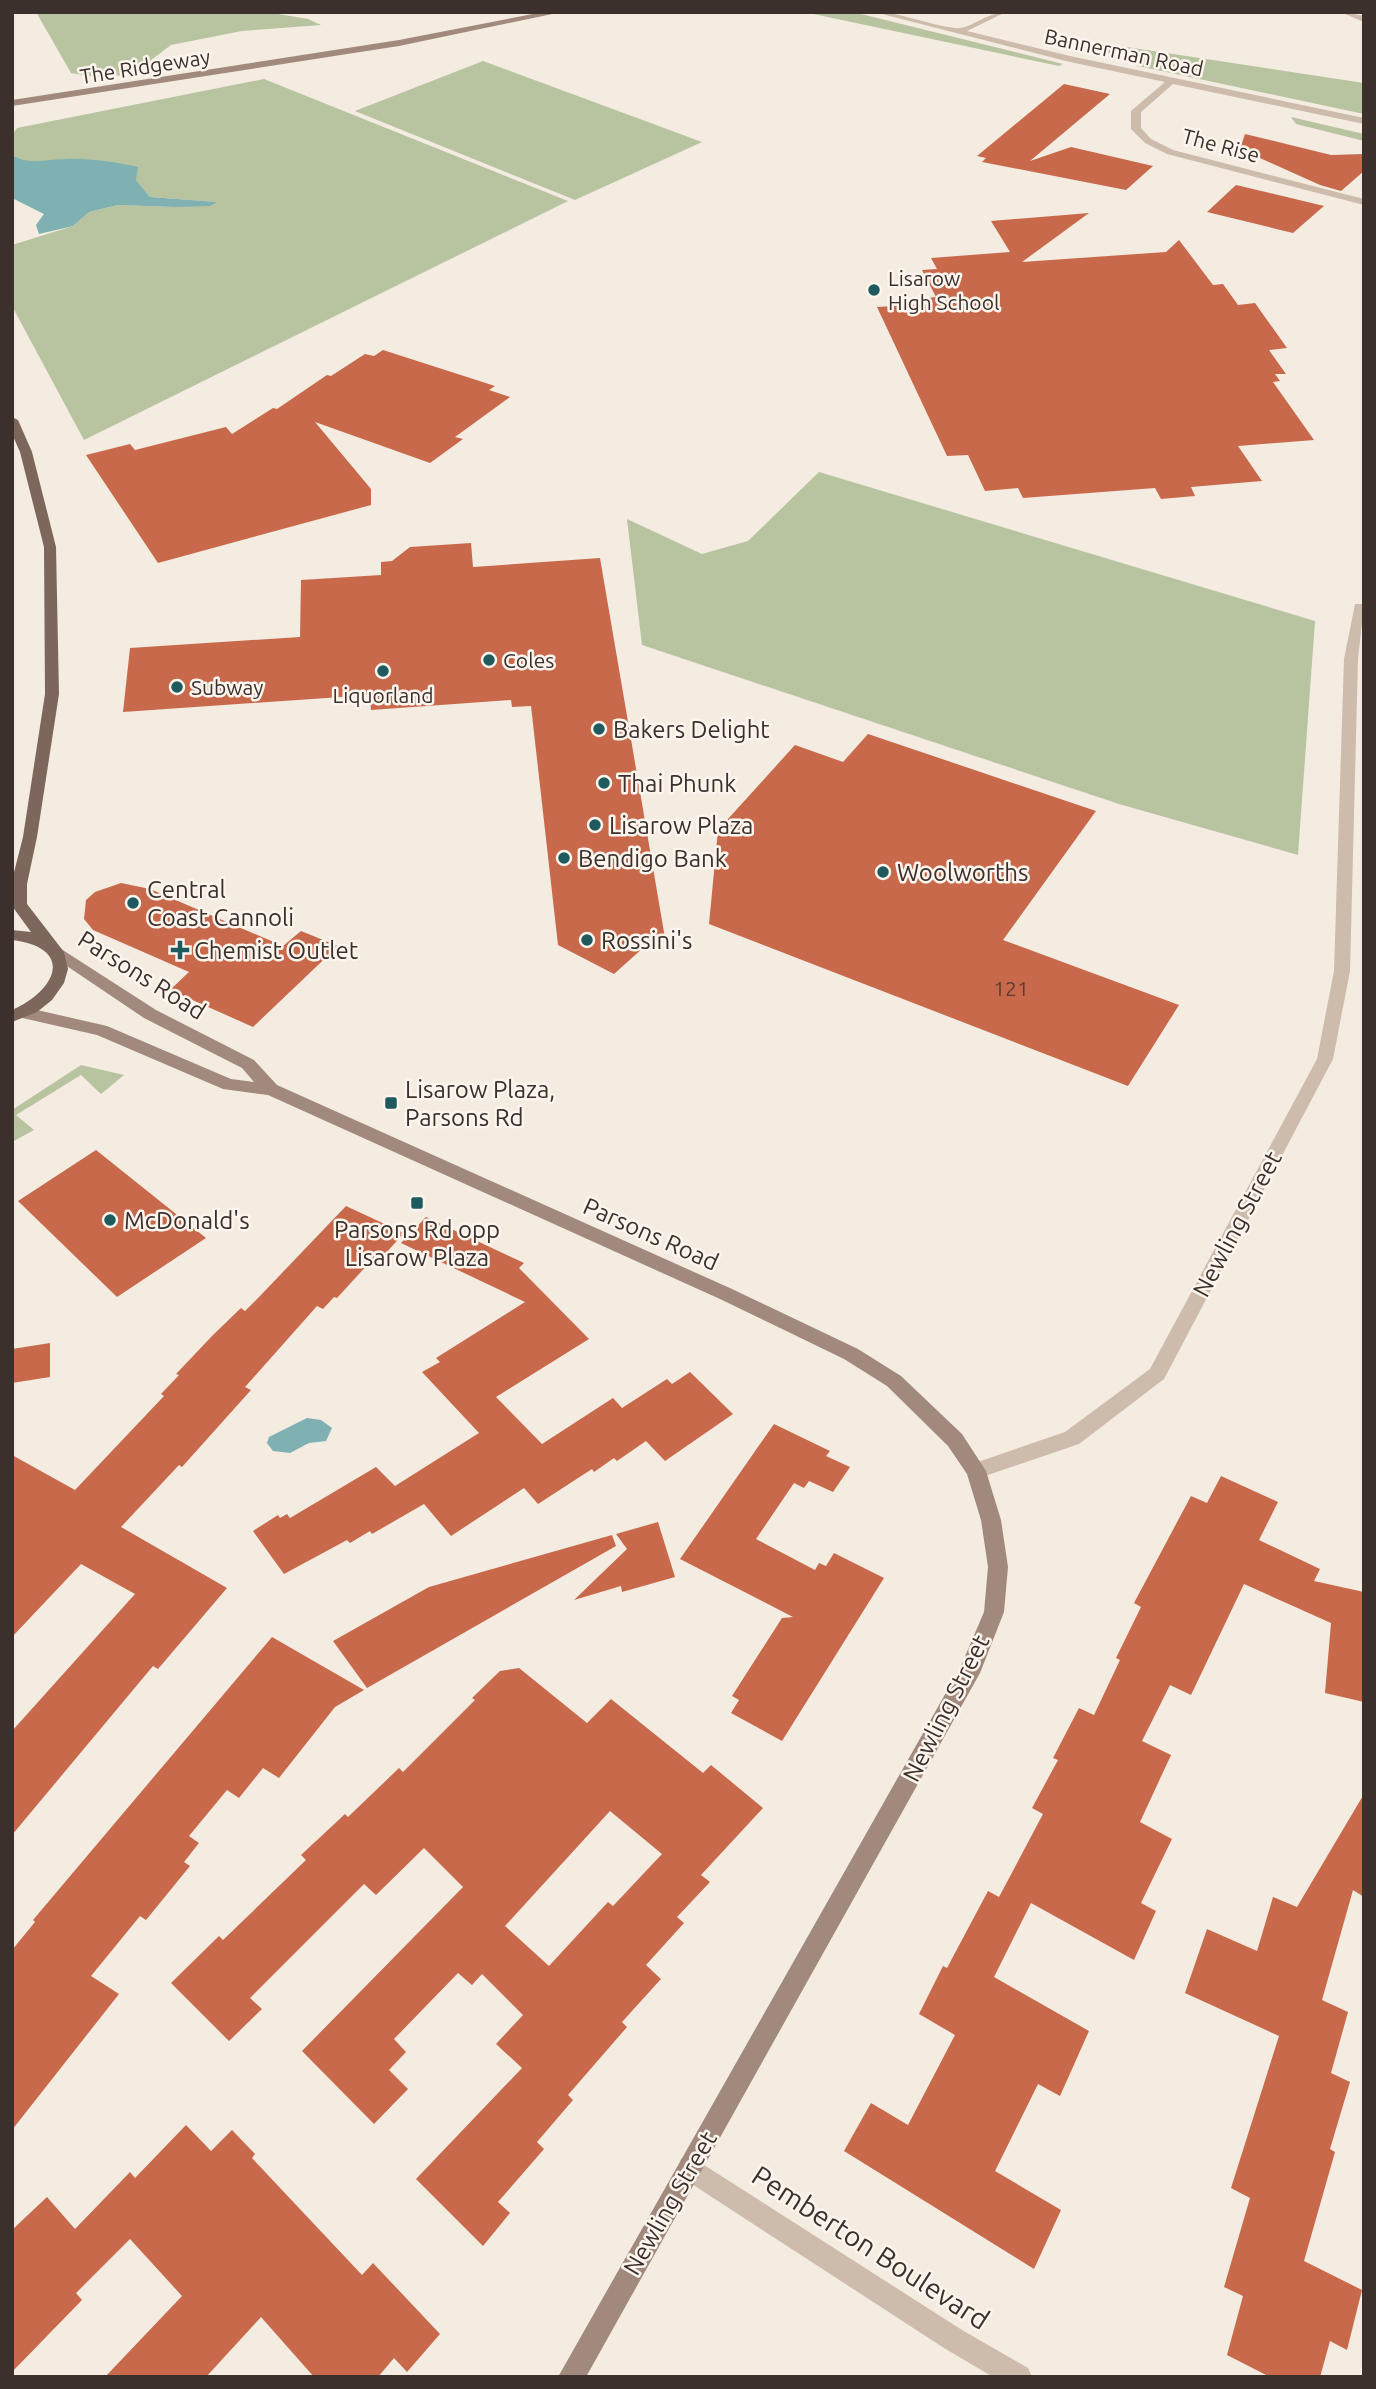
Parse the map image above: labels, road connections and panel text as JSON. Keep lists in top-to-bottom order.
{
  "streets": {
    "street": [
      "Bannerman Road",
      "The Ridgeway",
      "The Rise",
      "Parsons Road",
      "Newling Street",
      "Pemberton Boulevard"
    ]
  },
  "crossings": [
    ["Bannerman Road", "The Rise"],
    ["Parsons Road", "Newling Street"],
    ["Newling Street", "Pemberton Boulevard"]
  ],
  "places": {
    "other": [
      "Lisarow High School",
      "Coles",
      "Liquorland",
      "Subway",
      "Bakers Delight",
      "Thai Phunk",
      "Lisarow Plaza",
      "Bendigo Bank",
      "Woolworths",
      "Central Coast Cannoli",
      "Rossini's",
      "McDonald's"
    ],
    "health": ["Chemist Outlet"],
    "transit": ["Lisarow Plaza, Parsons Rd", "Parsons Rd opp Lisarow Plaza"]
  },
  "house_numbers": ["121"]
}
